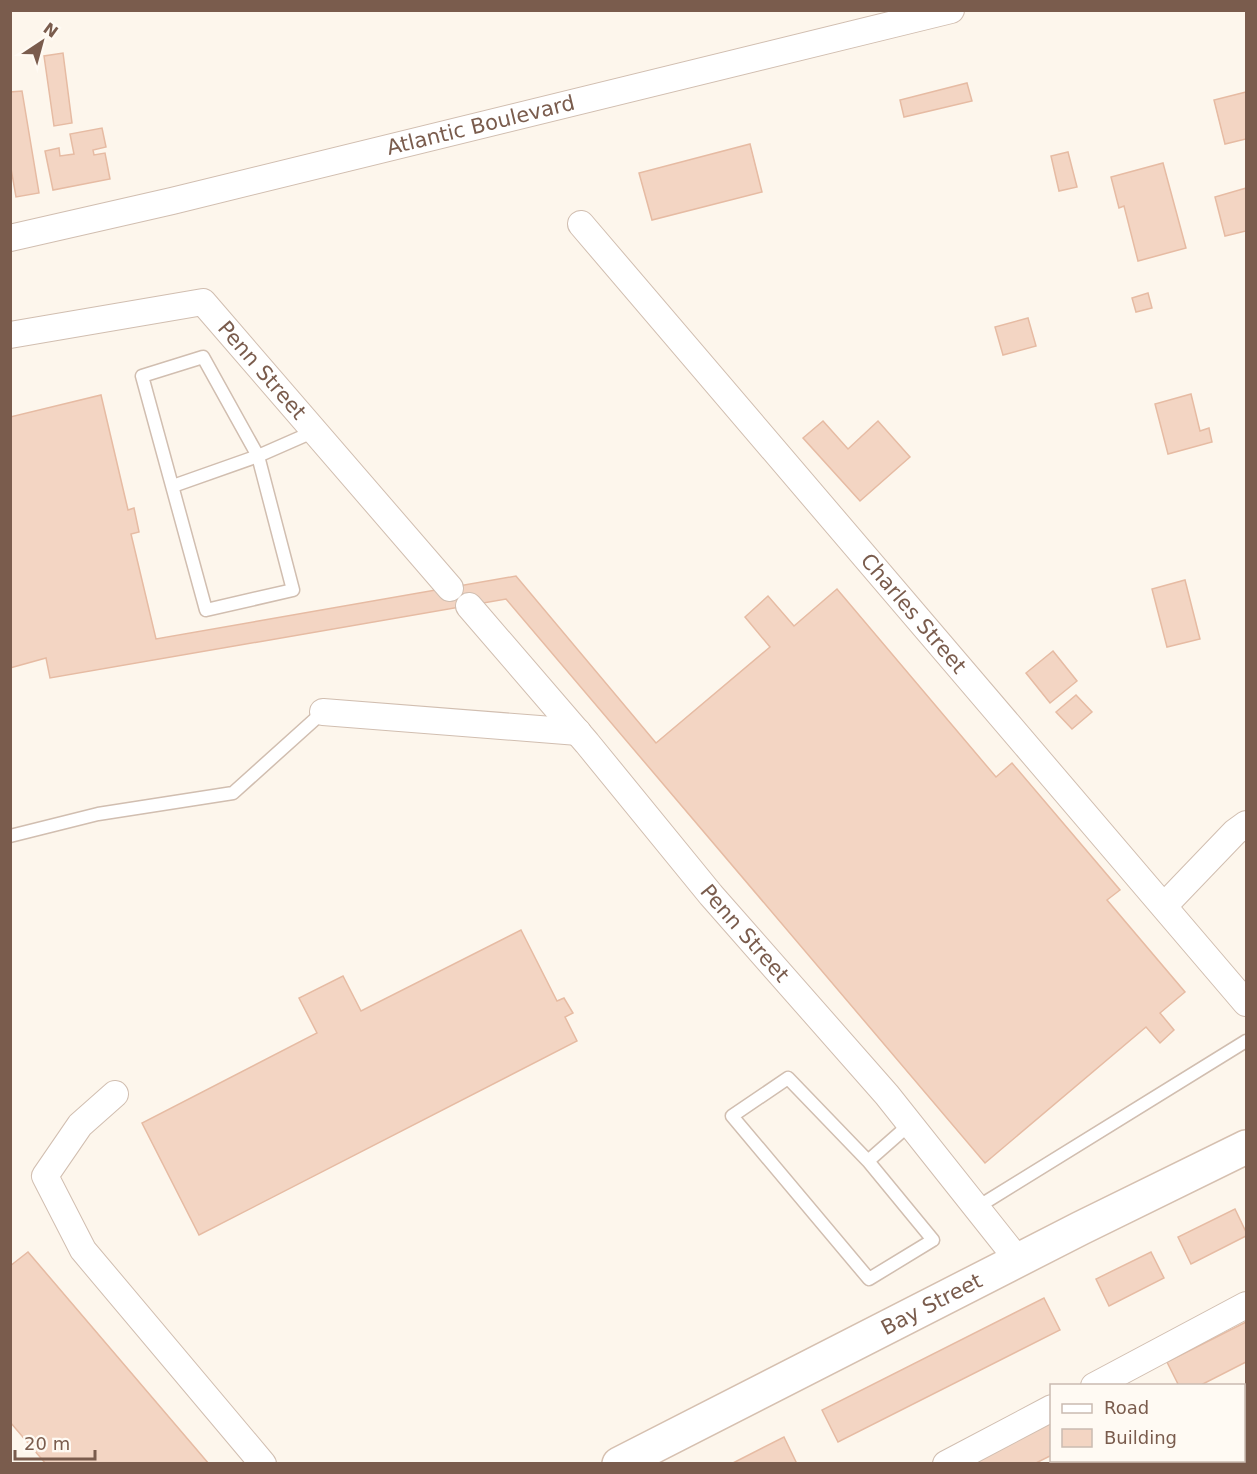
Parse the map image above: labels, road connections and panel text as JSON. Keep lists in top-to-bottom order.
{
  "streets": {
    "main road": ["Bay Street"],
    "street": ["Atlantic Boulevard", "Penn Street", "Charles Street"]
  },
  "crossings": [
    ["Penn Street", "Bay Street"]
  ],
  "legend": ["Road", "Building"],
  "scale_bar": "20 m",
  "north": "top right"
}
